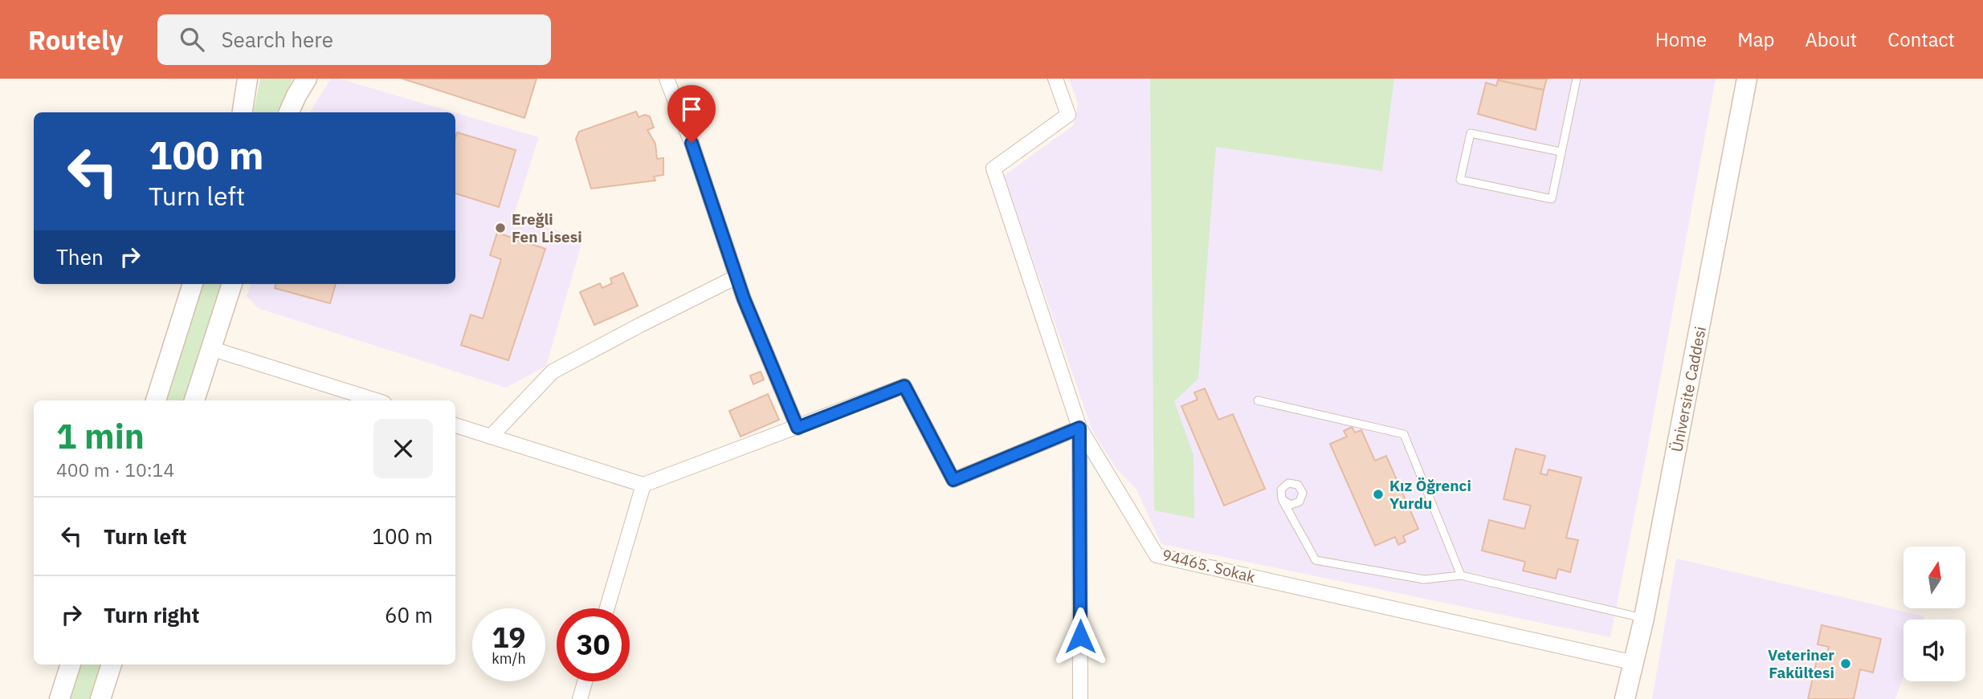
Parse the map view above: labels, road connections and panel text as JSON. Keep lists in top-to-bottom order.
{
  "streets": {
    "street": ["Üniversite Caddesi", "94465. Sokak"]
  },
  "crossings": [
    ["Üniversite Caddesi", "94465. Sokak"]
  ],
  "places": ["Ereğli Fen Lisesi", "Kız Öğrenci Yurdu", "Veteriner Fakültesi"],
  "north": "top",
  "page": {
    "header": "Routely",
    "search": "Search here",
    "nav": [
      "Home",
      "Map",
      "About",
      "Contact"
    ],
    "turn": ["100 m", "Turn left"],
    "then": "Then",
    "heading": ["1 min", "400 m · 10:14"],
    "list": [
      {
        "name": "Turn left",
        "value": "100 m"
      },
      {
        "name": "Turn right",
        "value": "60 m"
      }
    ],
    "speed": "19 km/h",
    "limit": "30"
  }
}
